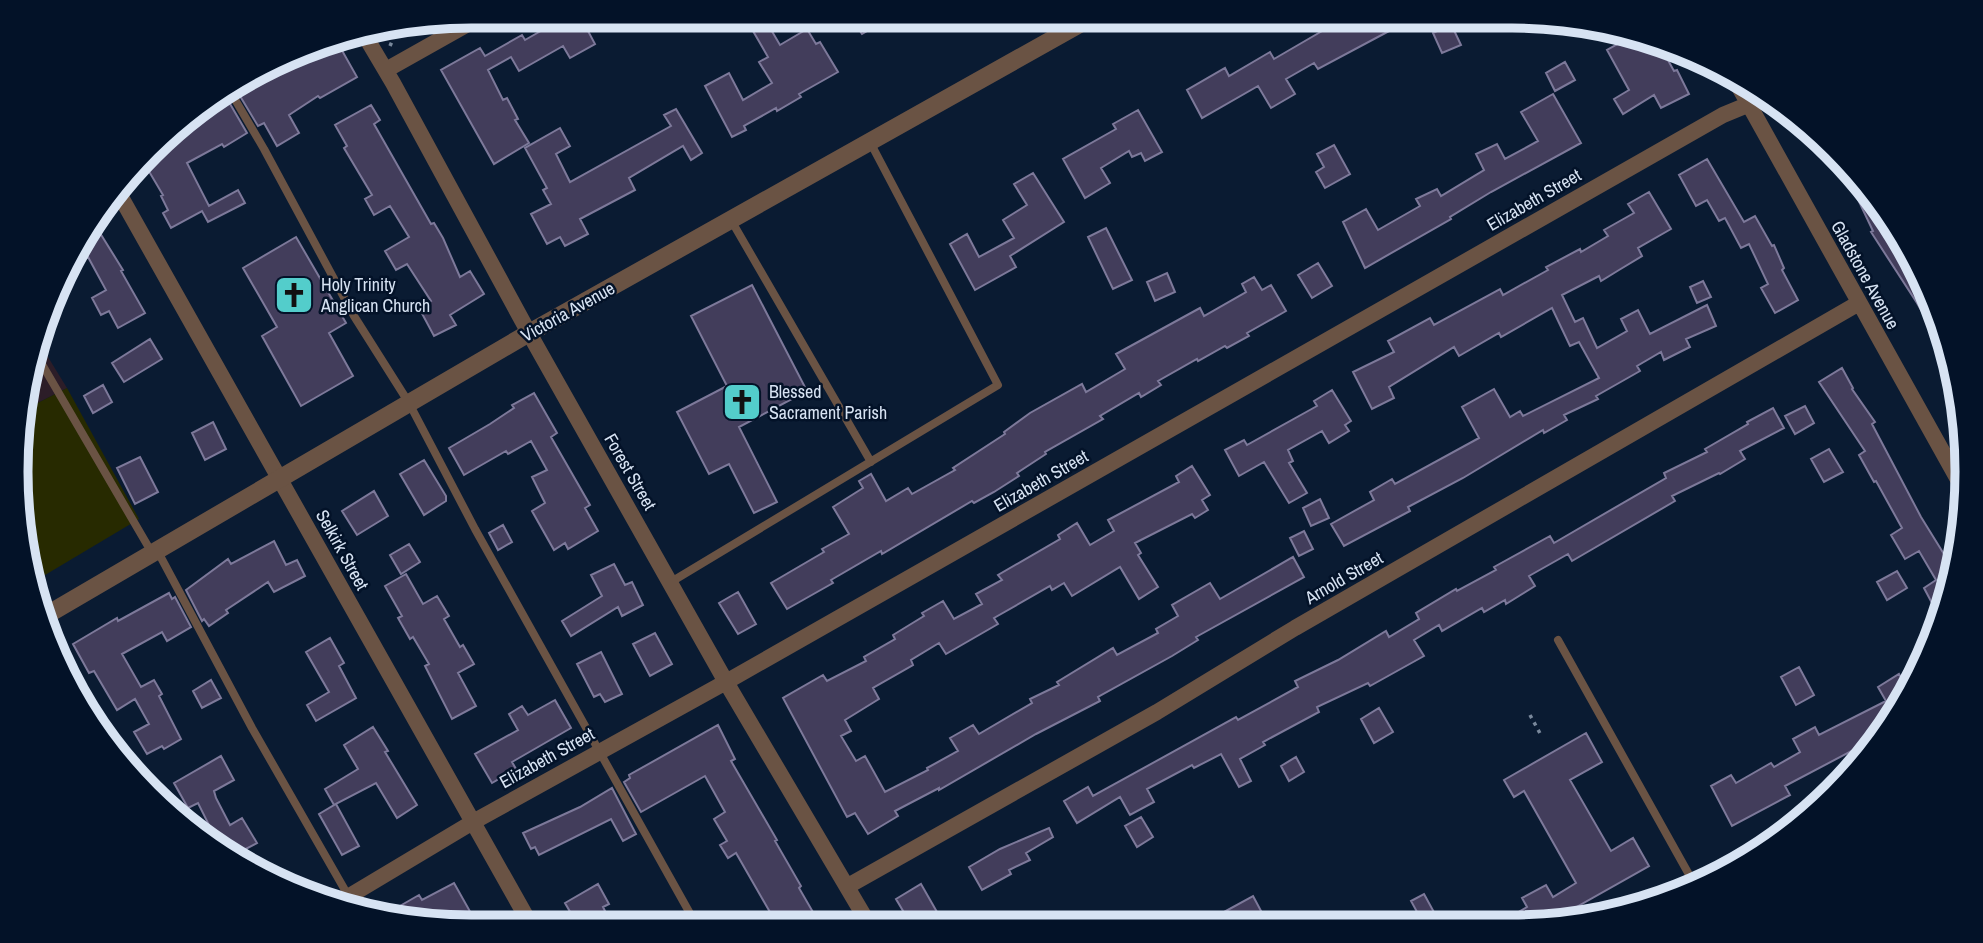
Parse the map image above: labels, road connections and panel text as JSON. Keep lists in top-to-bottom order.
{
  "streets": {
    "street": [
      "Elizabeth Street",
      "Gladstone Avenue",
      "Victoria Avenue",
      "Forest Street",
      "Selkirk Street",
      "Arnold Street"
    ]
  },
  "crossings": [
    ["Elizabeth Street", "Gladstone Avenue"],
    ["Elizabeth Street", "Forest Street"],
    ["Elizabeth Street", "Selkirk Street"],
    ["Gladstone Avenue", "Arnold Street"],
    ["Victoria Avenue", "Forest Street"],
    ["Victoria Avenue", "Selkirk Street"],
    ["Forest Street", "Arnold Street"]
  ],
  "places": {
    "church": ["Holy Trinity Anglican Church", "Blessed Sacrament Parish"]
  }
}
